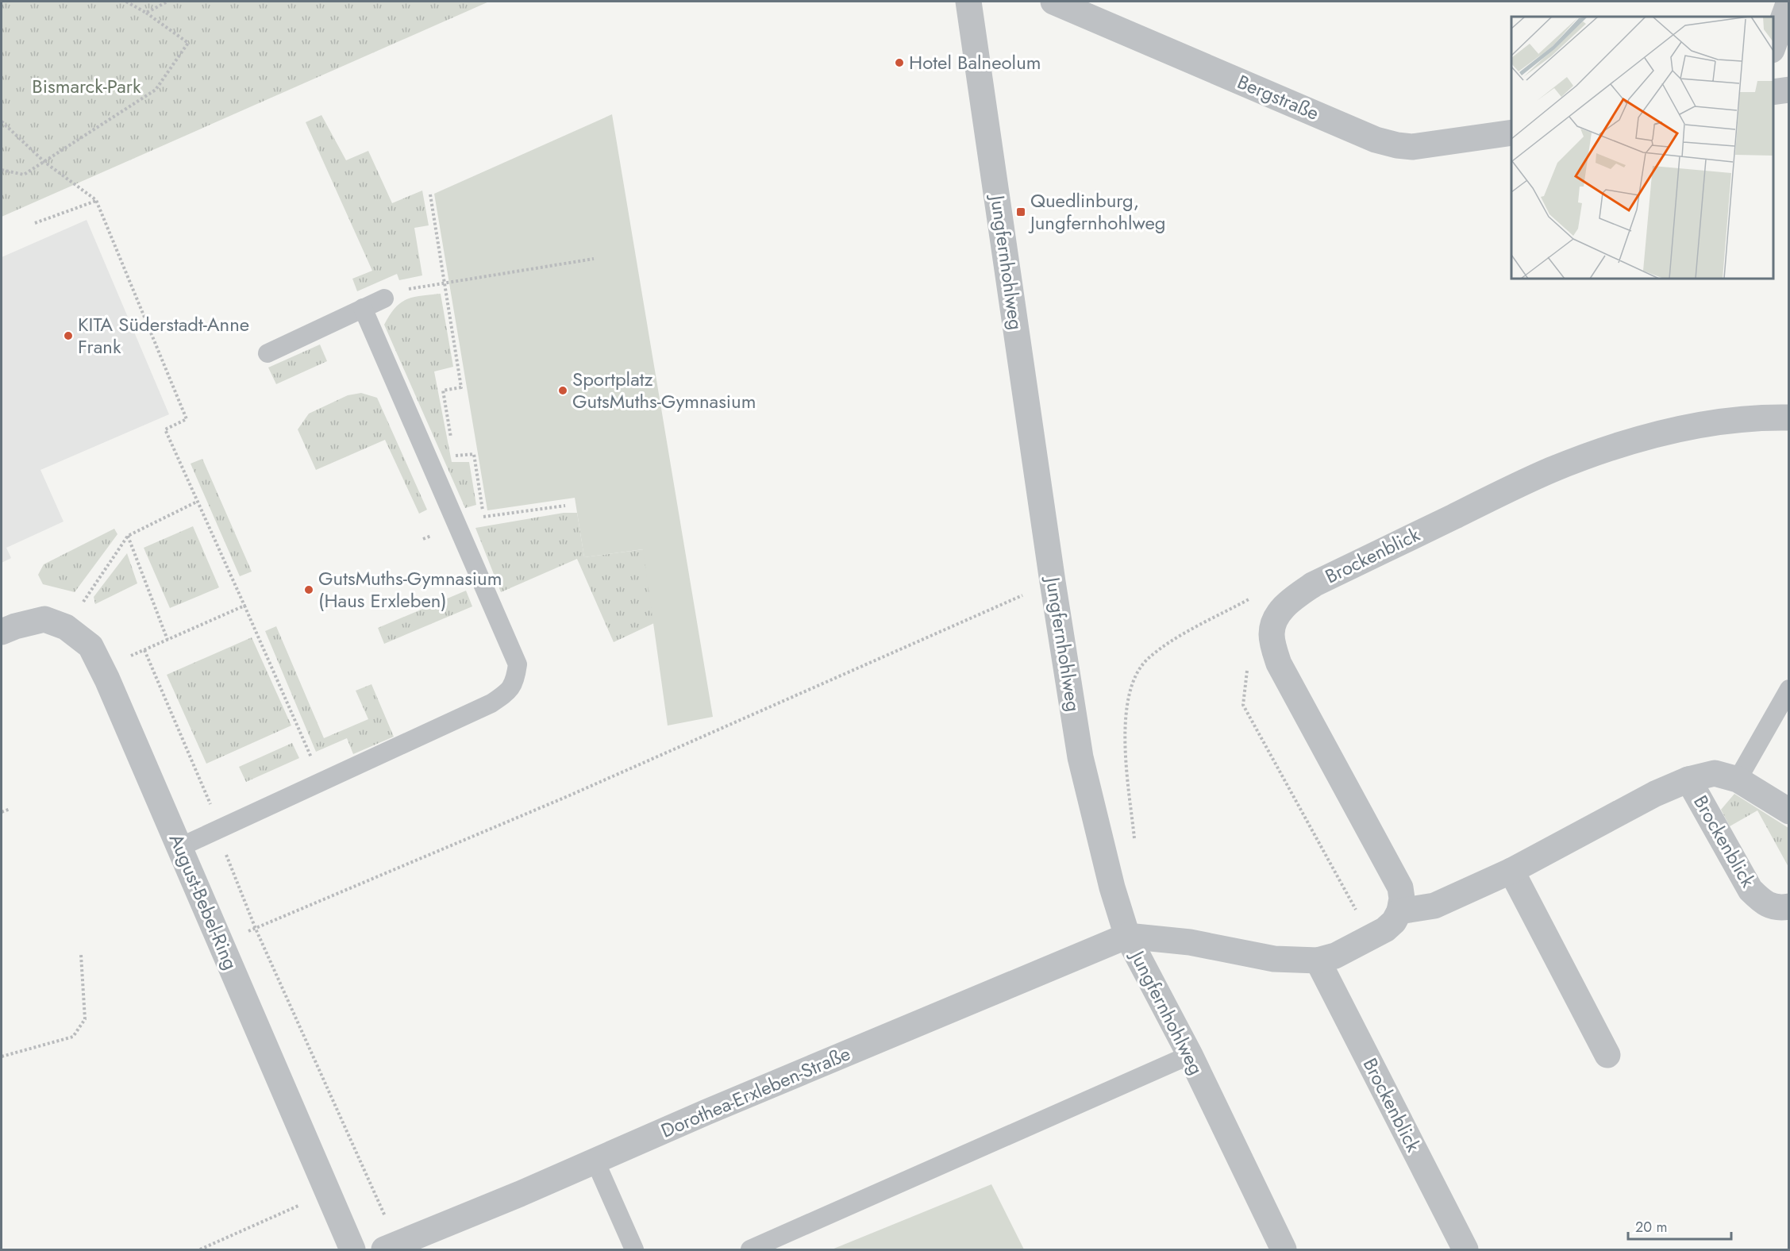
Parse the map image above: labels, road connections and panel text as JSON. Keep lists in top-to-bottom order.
{
  "streets": {
    "street": [
      "Bergstraße",
      "Jungfernhohlweg",
      "Brockenblick",
      "August-Bebel-Ring",
      "Dorothea-Erxleben-Straße"
    ]
  },
  "crossings": [
    ["Jungfernhohlweg", "Dorothea-Erxleben-Straße"]
  ],
  "parks": ["Bismarck-Park"],
  "places": {
    "other": [
      "Hotel Balneolum",
      "KITA Süderstadt-Anne Frank",
      "Sportplatz GutsMuths-Gymnasium",
      "GutsMuths-Gymnasium (Haus Erxleben)"
    ],
    "transit": ["Quedlinburg, Jungfernhohlweg"]
  },
  "scale_bar": "20 m"
}
